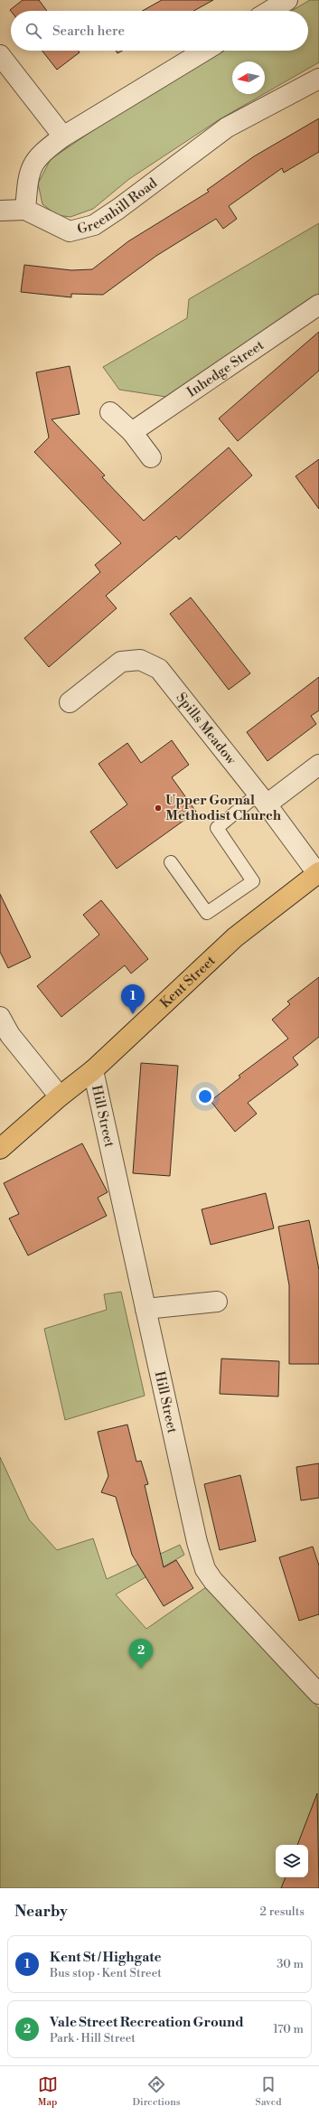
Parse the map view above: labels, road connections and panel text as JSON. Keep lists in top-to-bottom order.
{
  "streets": {
    "main road": ["Kent Street"],
    "street": [
      "Greenhill Road",
      "Inhedge Street",
      "Spills Meadow",
      "Hill Street"
    ]
  },
  "crossings": [
    ["Spills Meadow", "Kent Street"],
    ["Kent Street", "Hill Street"]
  ],
  "places": ["Upper Gornal Methodist Church"],
  "north": "left",
  "page": {
    "search": "Search here",
    "pins": ["1", "2"],
    "heading": ["Nearby", "2 results"],
    "list": [
      {
        "mark": "1",
        "name": "Kent St / Highgate",
        "note": "Bus stop · Kent Street",
        "value": "30 m"
      },
      {
        "mark": "2",
        "name": "Vale Street Recreation Ground",
        "note": "Park · Hill Street",
        "value": "170 m"
      }
    ],
    "nav": ["Map", "Directions", "Saved"]
  }
}
